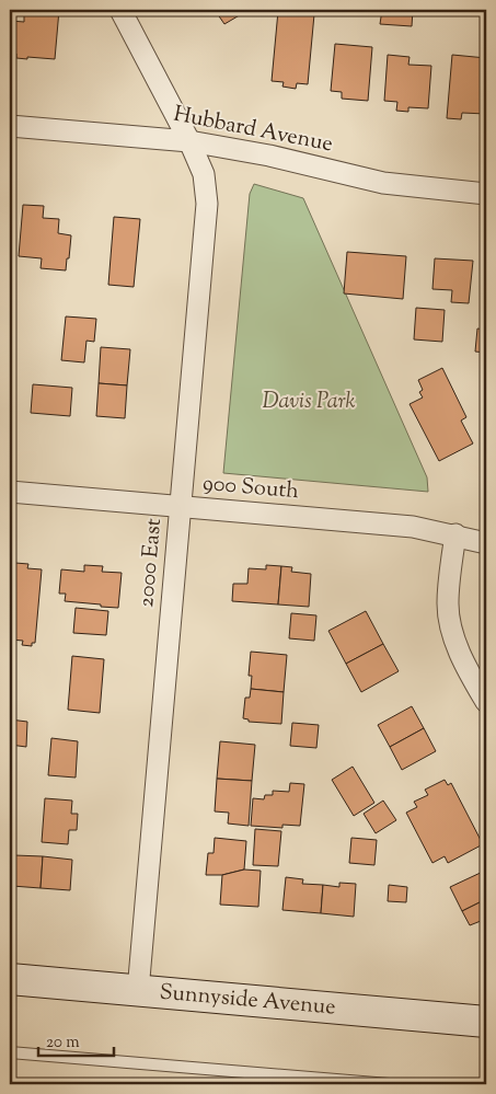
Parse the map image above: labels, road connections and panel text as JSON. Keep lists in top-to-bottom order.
{
  "streets": {
    "main road": ["Sunnyside Avenue"],
    "street": ["Hubbard Avenue", "900 South", "2000 East"]
  },
  "crossings": [
    ["Hubbard Avenue", "2000 East"],
    ["900 South", "2000 East"],
    ["2000 East", "Sunnyside Avenue"]
  ],
  "parks": ["Davis Park"],
  "scale_bar": "20 m"
}
